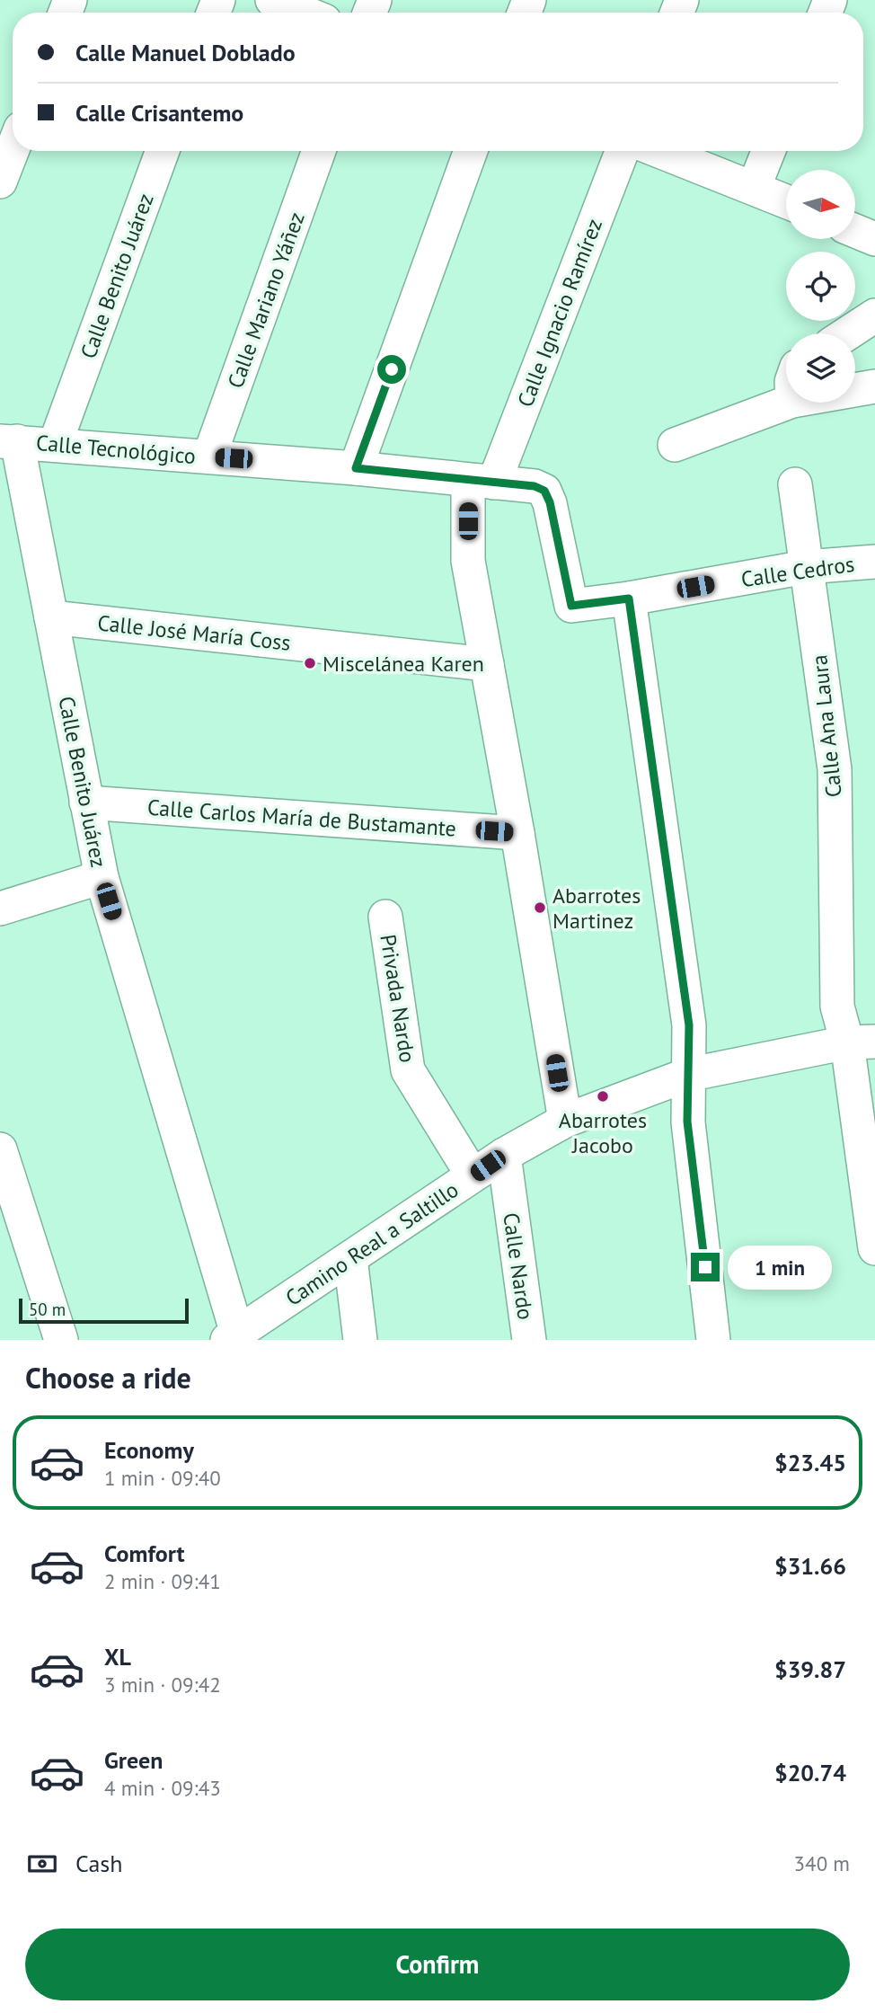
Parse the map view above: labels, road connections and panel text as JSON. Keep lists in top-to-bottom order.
{
  "streets": {
    "street": [
      "Calle Benito Juárez",
      "Calle Mariano Yáñez",
      "Calle Ignacio Ramírez",
      "Calle Tecnológico",
      "Calle Cedros",
      "Calle José María Coss",
      "Calle Ana Laura",
      "Calle Carlos María de Bustamante",
      "Privada Nardo",
      "Camino Real a Saltillo",
      "Calle Nardo"
    ]
  },
  "crossings": [
    ["Calle Benito Juárez", "Calle Tecnológico"],
    ["Calle Benito Juárez", "Calle José María Coss"],
    ["Calle Benito Juárez", "Calle Carlos María de Bustamante"],
    ["Calle Benito Juárez", "Camino Real a Saltillo"],
    ["Calle Mariano Yáñez", "Calle Tecnológico"],
    ["Calle Ignacio Ramírez", "Calle Tecnológico"],
    ["Calle Ignacio Ramírez", "Calle José María Coss"],
    ["Calle Ignacio Ramírez", "Calle Carlos María de Bustamante"],
    ["Calle Ignacio Ramírez", "Camino Real a Saltillo"],
    ["Calle Tecnológico", "Calle Cedros"],
    ["Calle Cedros", "Calle Ana Laura"],
    ["Calle Ana Laura", "Camino Real a Saltillo"],
    ["Privada Nardo", "Camino Real a Saltillo"],
    ["Camino Real a Saltillo", "Calle Nardo"]
  ],
  "places": ["Miscelánea Karen", "Abarrotes Martinez", "Abarrotes Jacobo"],
  "scale_bar": "50 m",
  "north": "right",
  "page": {
    "banner": ["Calle Manuel Doblado", "Calle Crisantemo"],
    "bubble": "1 min",
    "scale": "50 m",
    "heading": "Choose a ride",
    "list": [
      {
        "name": "Economy",
        "note": "1 min · 09:40",
        "value": "$23.45"
      },
      {
        "name": "Comfort",
        "note": "2 min · 09:41",
        "value": "$31.66"
      },
      {
        "name": "XL",
        "note": "3 min · 09:42",
        "value": "$39.87"
      },
      {
        "name": "Green",
        "note": "4 min · 09:43",
        "value": "$20.74"
      }
    ],
    "pay": ["Cash", "340 m"],
    "buttons": "Confirm"
  }
}
